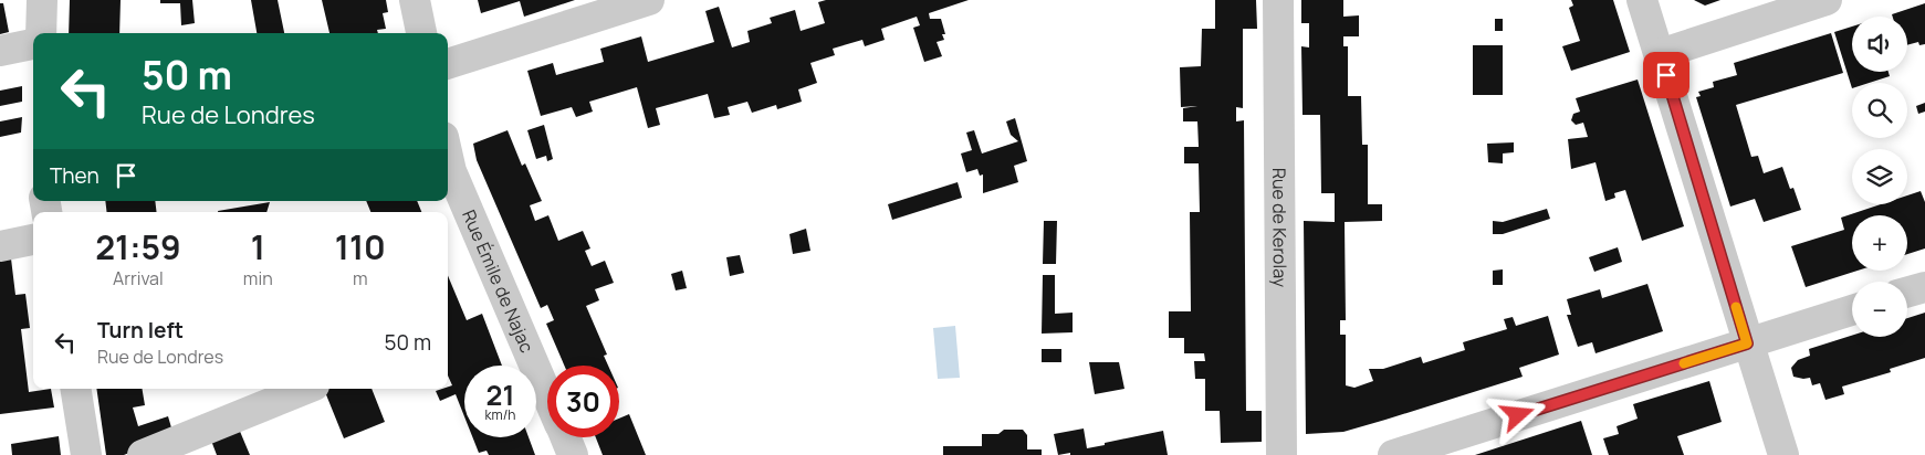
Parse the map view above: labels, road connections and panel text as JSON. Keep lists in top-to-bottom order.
{
  "streets": {
    "street": ["Rue de Kerolay", "Rue Émile de Najac"]
  },
  "page": {
    "map_buttons": ["+", "−"],
    "turn": ["50 m", "Rue de Londres"],
    "then": "Then",
    "eta": [
      "21:59",
      "Arrival",
      "1",
      "min",
      "110",
      "m"
    ],
    "list": [
      {
        "name": "Turn left",
        "note": "Rue de Londres",
        "value": "50 m"
      }
    ],
    "speed": "21 km/h",
    "limit": "30"
  }
}
